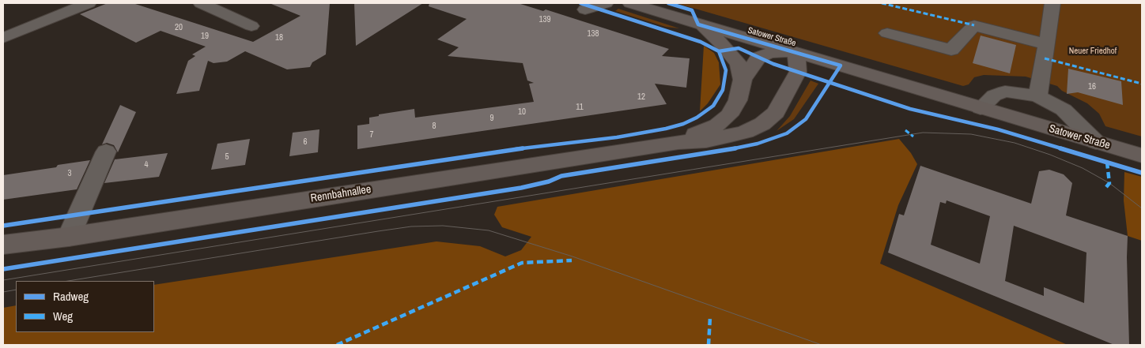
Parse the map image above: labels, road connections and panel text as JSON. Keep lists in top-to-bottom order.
{
  "streets": {
    "main road": ["Satower Straße", "Rennbahnallee"]
  },
  "crossings": [
    ["Satower Straße", "Rennbahnallee"]
  ],
  "parks": ["Neuer Friedhof"],
  "house_numbers": [
    "139",
    "20",
    "138",
    "19",
    "18",
    "16",
    "12",
    "11",
    "10",
    "9",
    "8",
    "7",
    "6",
    "5",
    "4",
    "3"
  ],
  "legend": ["Radweg", "Weg"]
}
